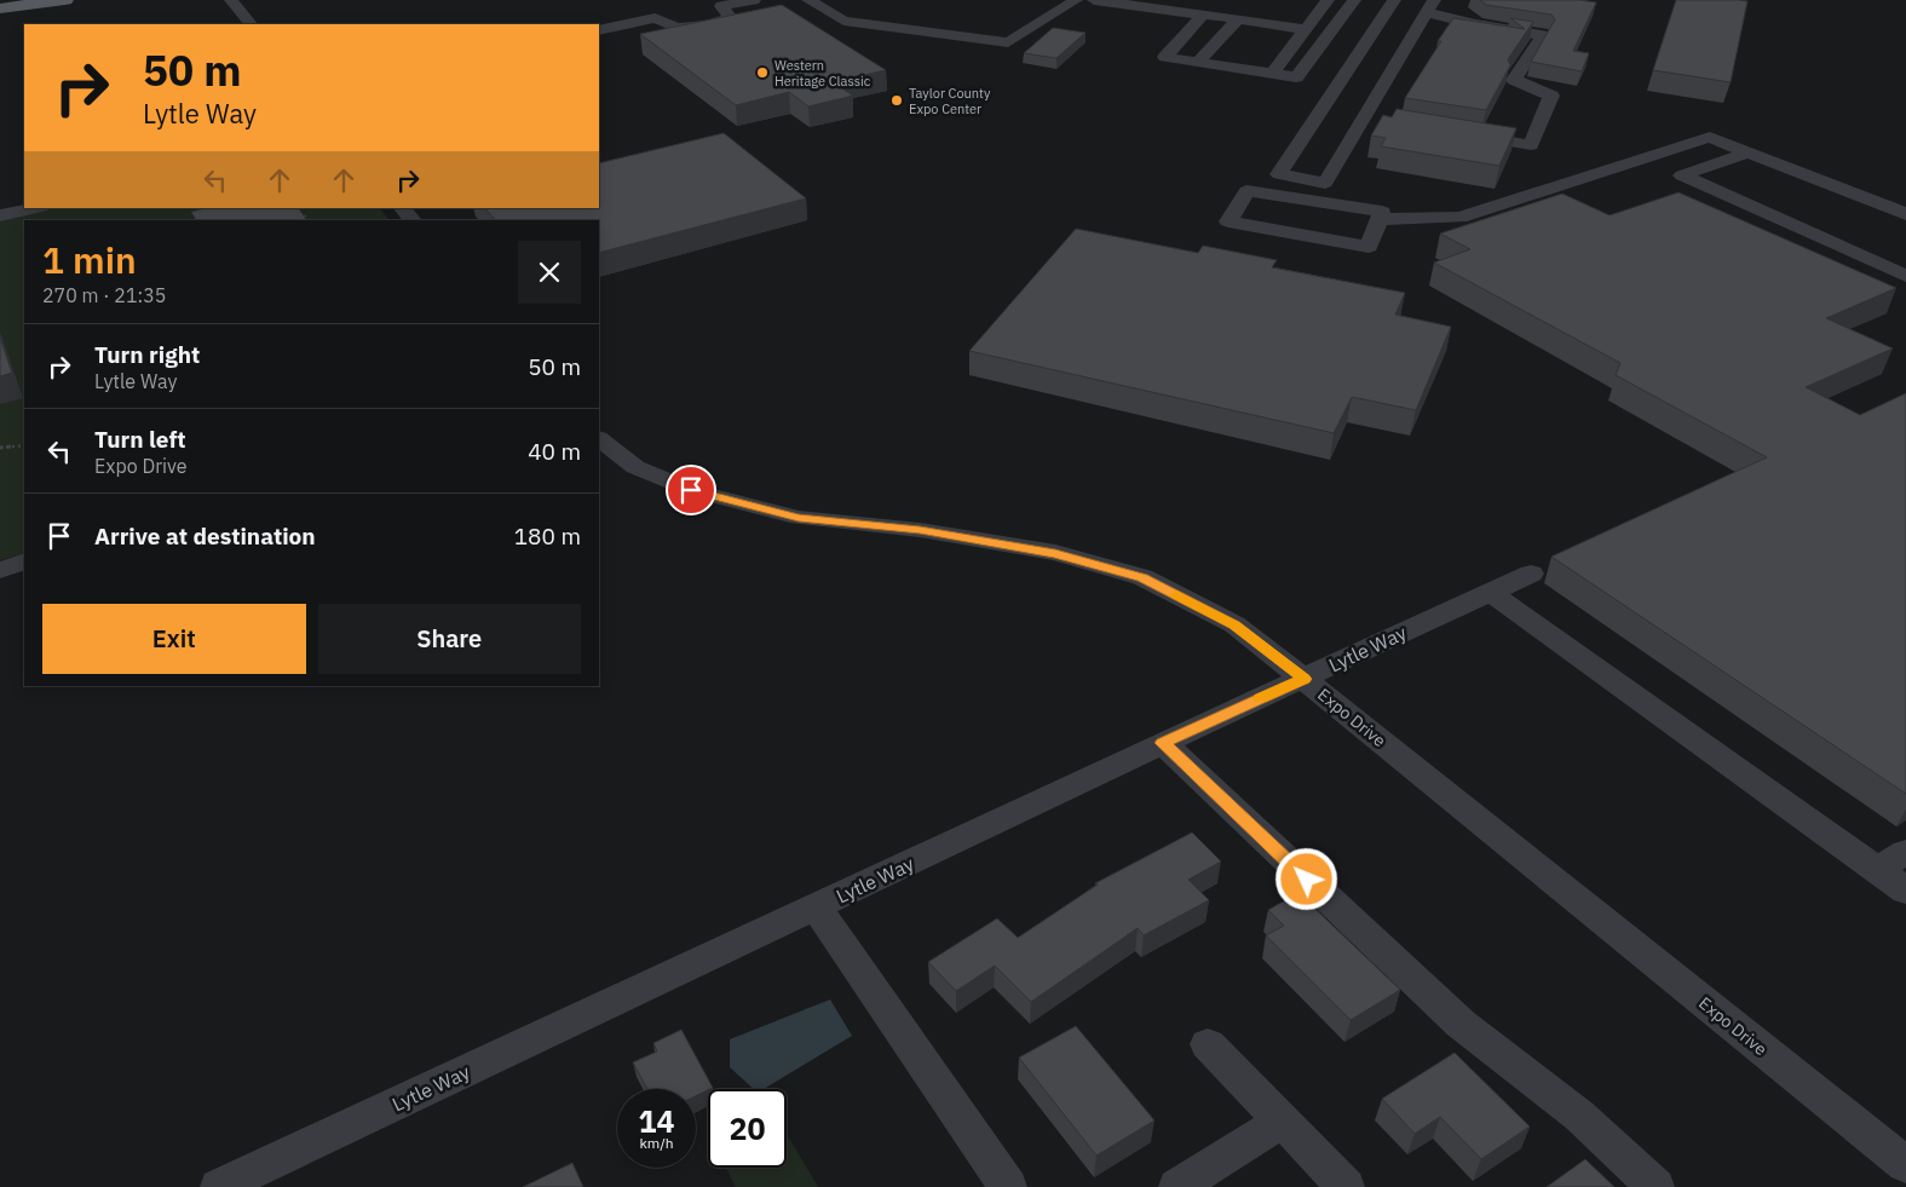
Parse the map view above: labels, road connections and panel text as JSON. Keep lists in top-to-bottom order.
{
  "streets": {
    "street": ["Lytle Way", "Expo Drive"]
  },
  "crossings": [
    ["Lytle Way", "Expo Drive"]
  ],
  "places": ["Western Heritage Classic", "Taylor County Expo Center"],
  "page": {
    "turn": ["50 m", "Lytle Way"],
    "heading": ["1 min", "270 m · 21:35"],
    "list": [
      {
        "name": "Turn right",
        "note": "Lytle Way",
        "value": "50 m"
      },
      {
        "name": "Turn left",
        "note": "Expo Drive",
        "value": "40 m"
      },
      {
        "name": "Arrive at destination",
        "value": "180 m"
      }
    ],
    "buttons": ["Exit", "Share"],
    "speed": "14 km/h",
    "limit": "20"
  }
}
